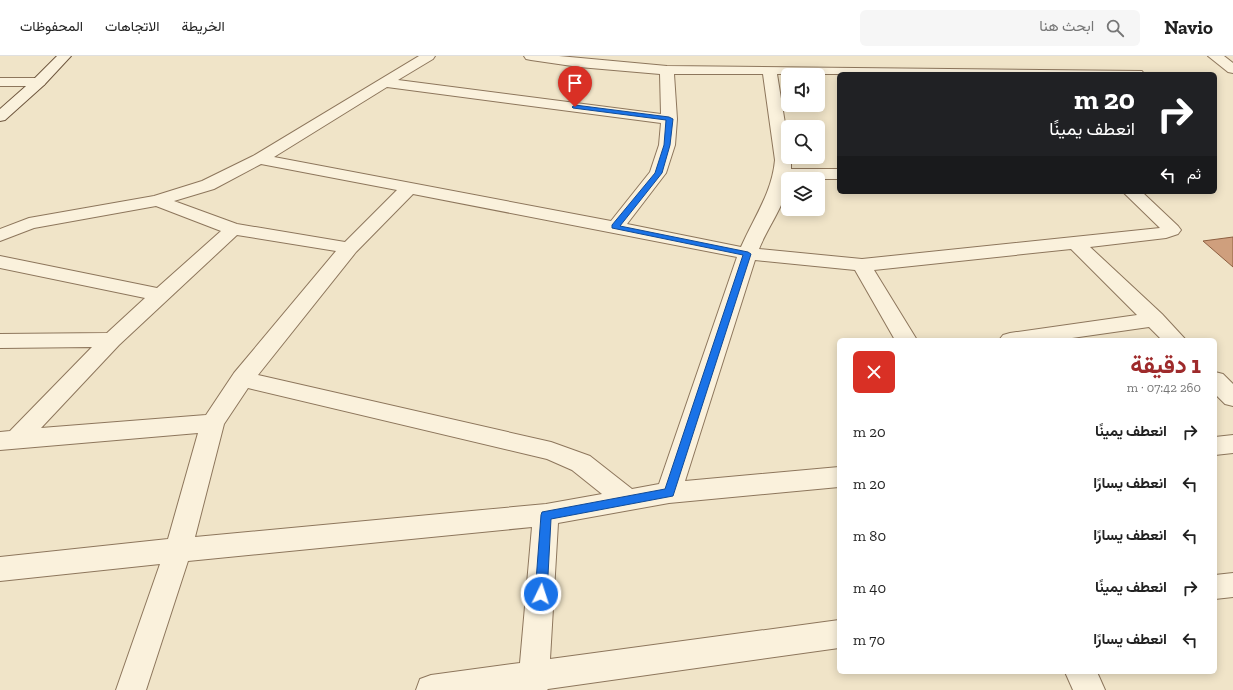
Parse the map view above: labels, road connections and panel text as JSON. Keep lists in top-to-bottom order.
{
  "page": {
    "header": "Navio",
    "search": "ابحث هنا",
    "nav": ["الخريطة", "الاتجاهات", "المحفوظات"],
    "turn": ["20 m", "انعطف يمينًا"],
    "then": "ثم",
    "heading": ["1 دقيقة", "260 m · 07:42"],
    "list": [
      {
        "name": "انعطف يمينًا",
        "value": "20 m"
      },
      {
        "name": "انعطف يسارًا",
        "value": "20 m"
      },
      {
        "name": "انعطف يسارًا",
        "value": "80 m"
      },
      {
        "name": "انعطف يمينًا",
        "value": "40 m"
      },
      {
        "name": "انعطف يسارًا",
        "value": "70 m"
      }
    ]
  }
}
